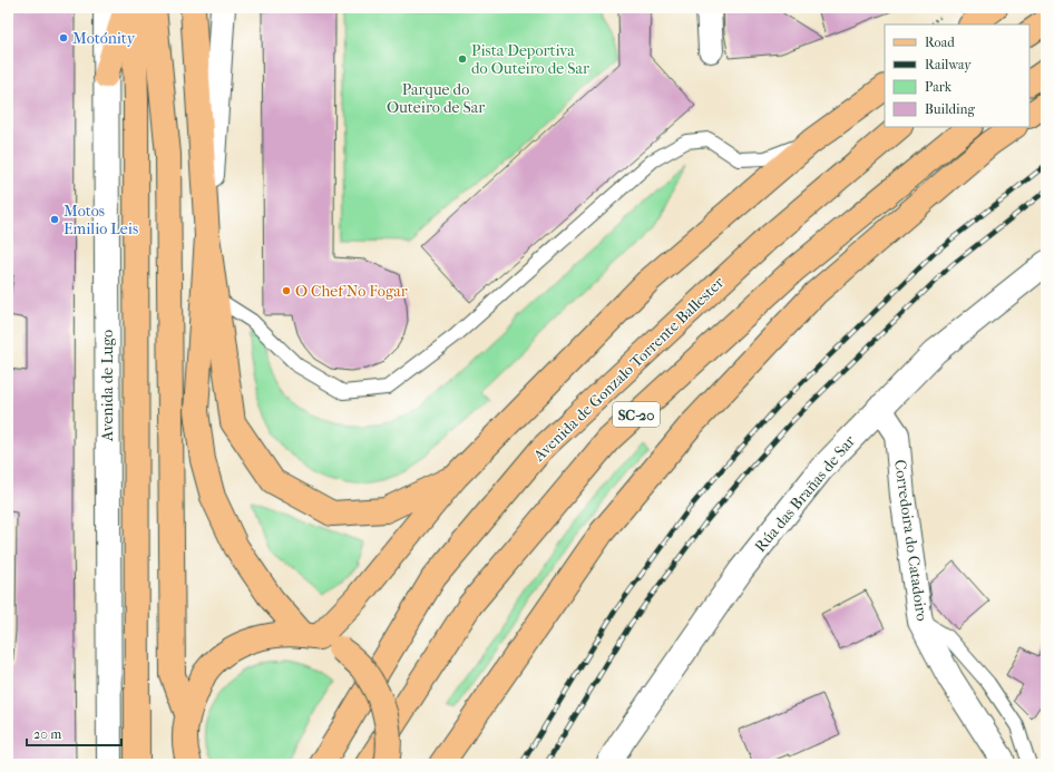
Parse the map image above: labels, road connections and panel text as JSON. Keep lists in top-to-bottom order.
{
  "streets": {
    "main road": ["Avenida de Gonzalo Torrente Ballester", "SC-20"],
    "street": ["Avenida de Lugo", "Rúa das Brañas de Sar", "Corredoira do Catadoiro"]
  },
  "crossings": [
    ["Rúa das Brañas de Sar", "Corredoira do Catadoiro"]
  ],
  "parks": ["Parque do Outeiro de Sar"],
  "places": [
    "Motónity",
    "Pista Deportiva do Outeiro de Sar",
    "Motos Emilio Leis",
    "O Chef No Fogar"
  ],
  "legend": [
    "Road",
    "Railway",
    "Park",
    "Building"
  ],
  "scale_bar": "20 m"
}
